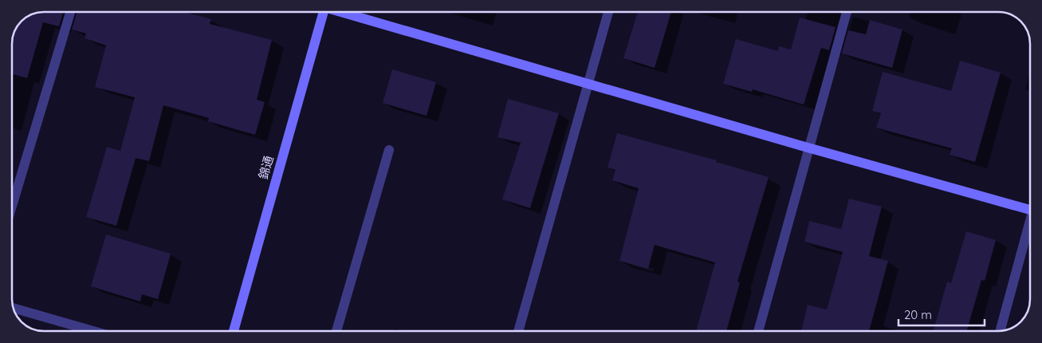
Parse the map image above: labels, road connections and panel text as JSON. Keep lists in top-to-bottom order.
{
  "streets": {
    "street": ["錦通"]
  },
  "scale_bar": "20 m"
}
